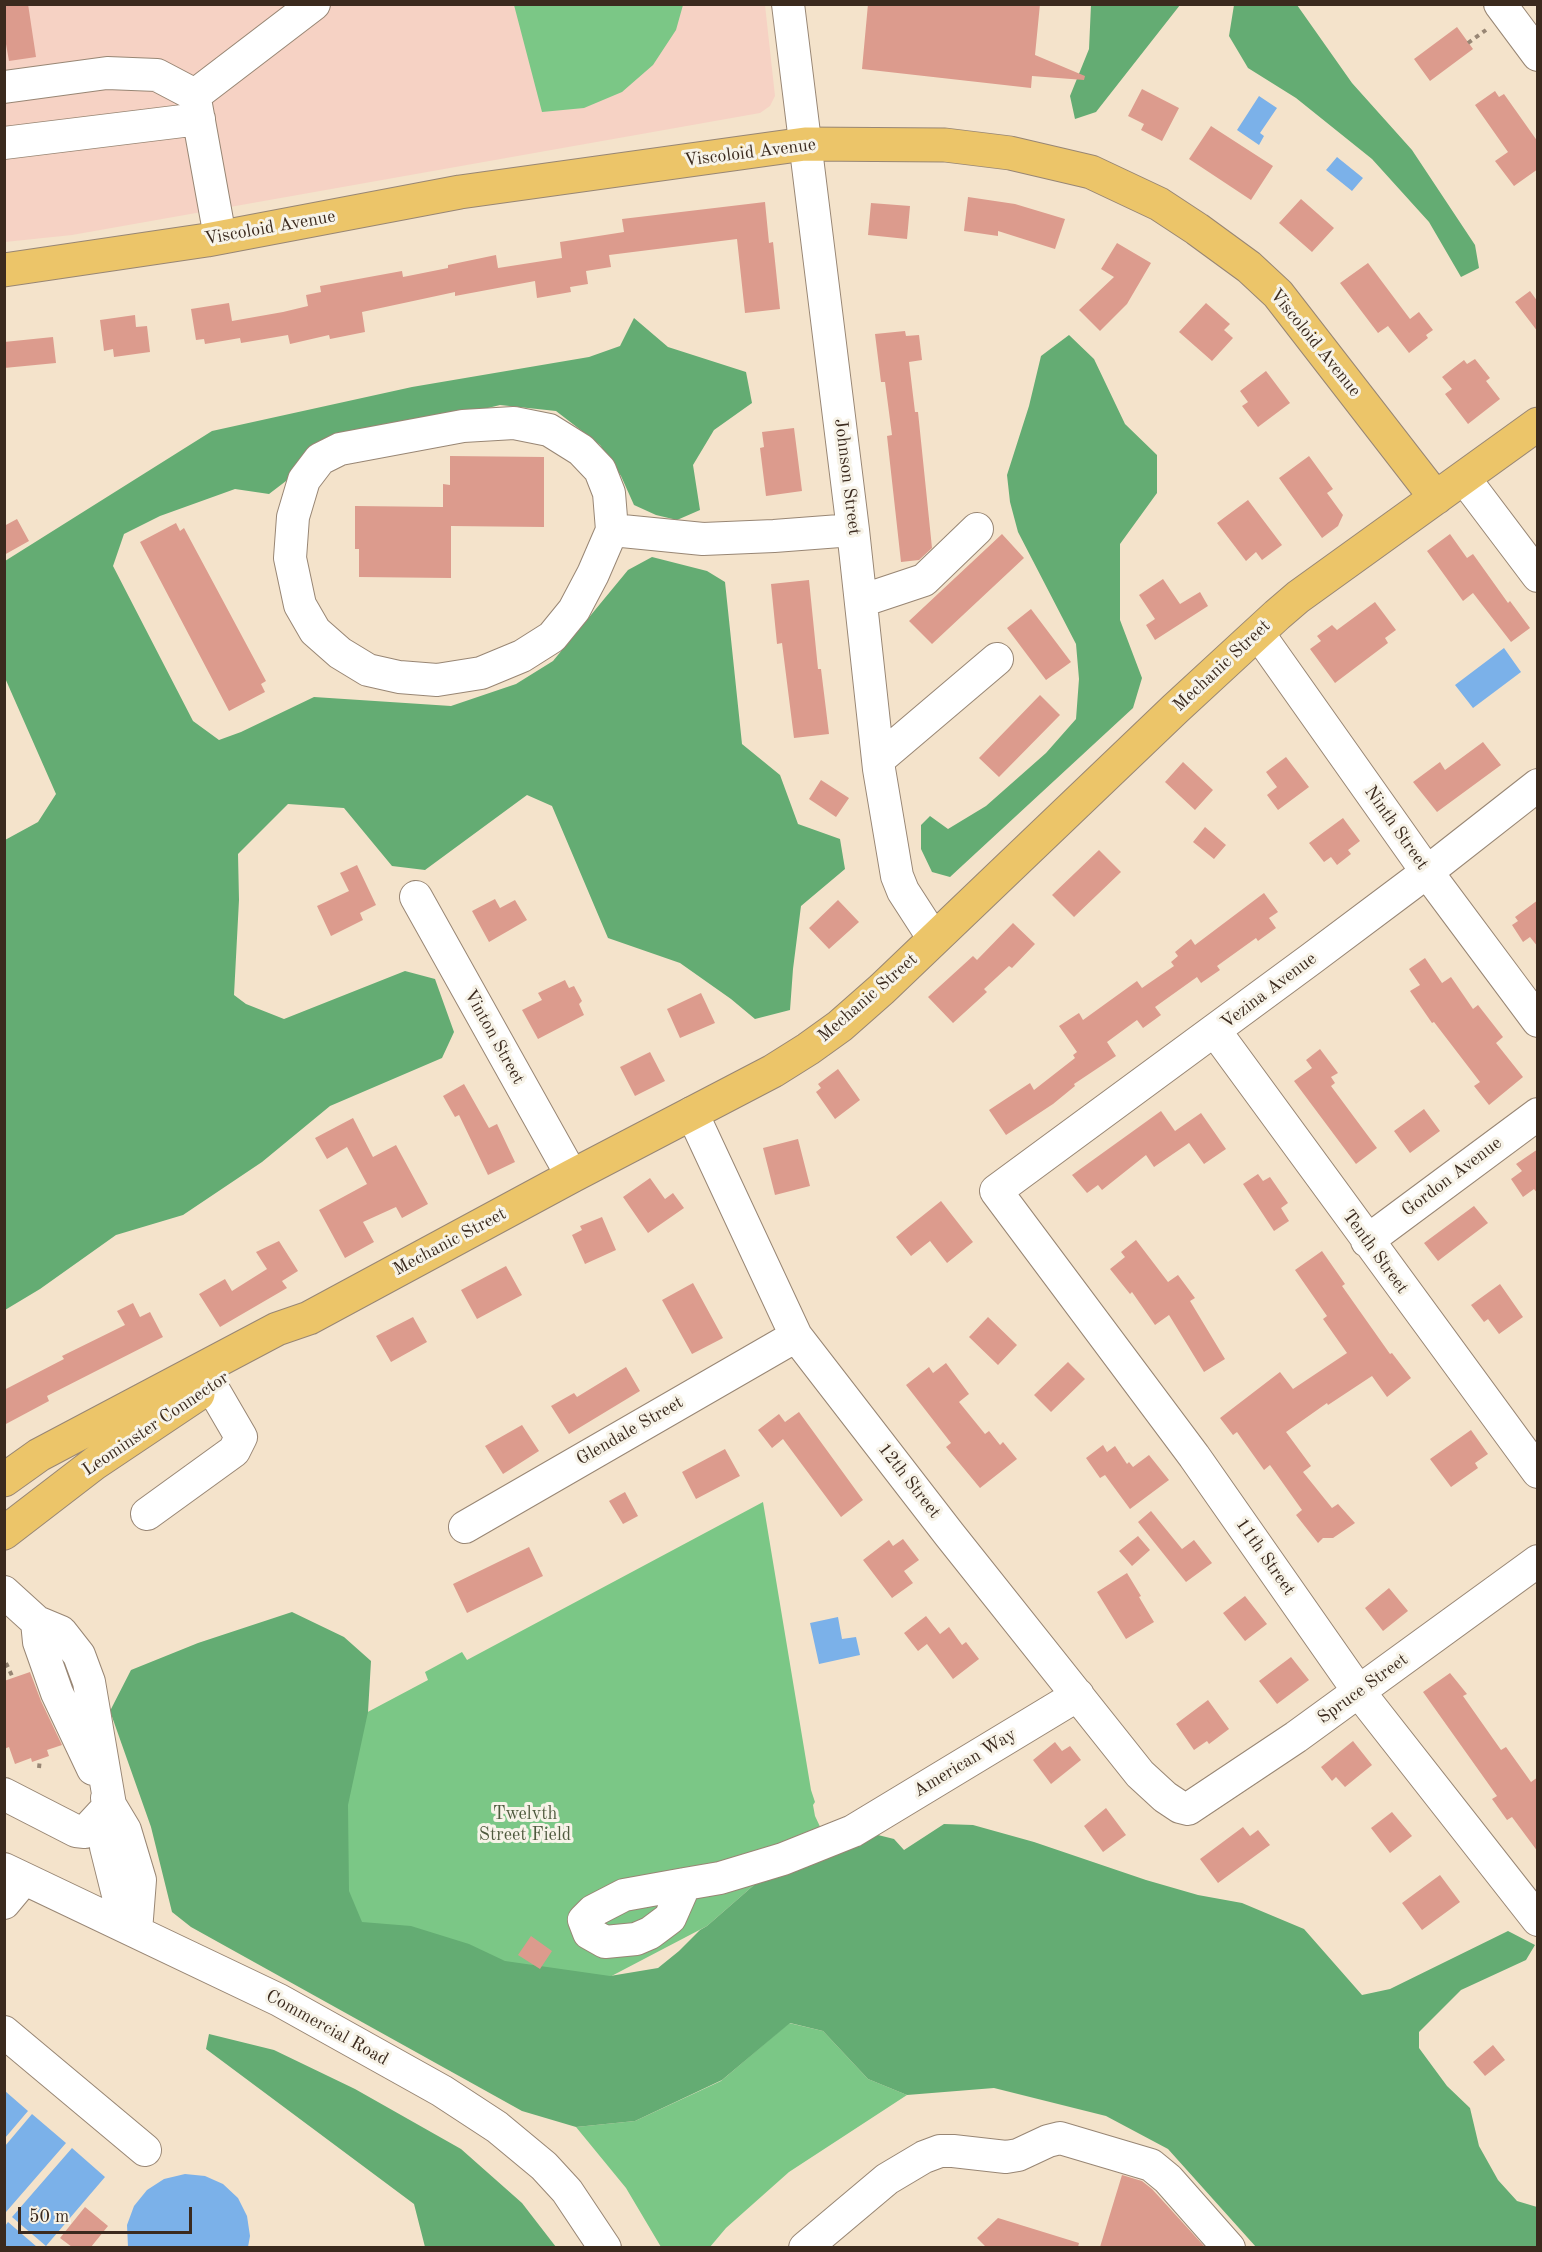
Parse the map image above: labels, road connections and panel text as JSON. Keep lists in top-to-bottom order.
{
  "streets": {
    "main road": ["Viscoloid Avenue", "Mechanic Street", "Leominster Connector"],
    "street": [
      "Johnson Street",
      "Ninth Street",
      "Vezina Avenue",
      "Vinton Street",
      "Gordon Avenue",
      "Tenth Street",
      "Glendale Street",
      "12th Street",
      "11th Street",
      "Spruce Street",
      "American Way",
      "Commercial Road"
    ]
  },
  "crossings": [
    ["Viscoloid Avenue", "Johnson Street"],
    ["Viscoloid Avenue", "Mechanic Street"],
    ["Johnson Street", "Mechanic Street"],
    ["Mechanic Street", "Ninth Street"],
    ["Mechanic Street", "Vinton Street"],
    ["Mechanic Street", "Leominster Connector"],
    ["Mechanic Street", "12th Street"],
    ["Ninth Street", "Vezina Avenue"],
    ["Vezina Avenue", "Tenth Street"],
    ["Vezina Avenue", "11th Street"],
    ["Gordon Avenue", "Tenth Street"],
    ["Glendale Street", "12th Street"],
    ["12th Street", "Spruce Street"],
    ["12th Street", "American Way"],
    ["11th Street", "Spruce Street"]
  ],
  "parks": ["Twelvth Street Field"],
  "scale_bar": "50 m"
}
